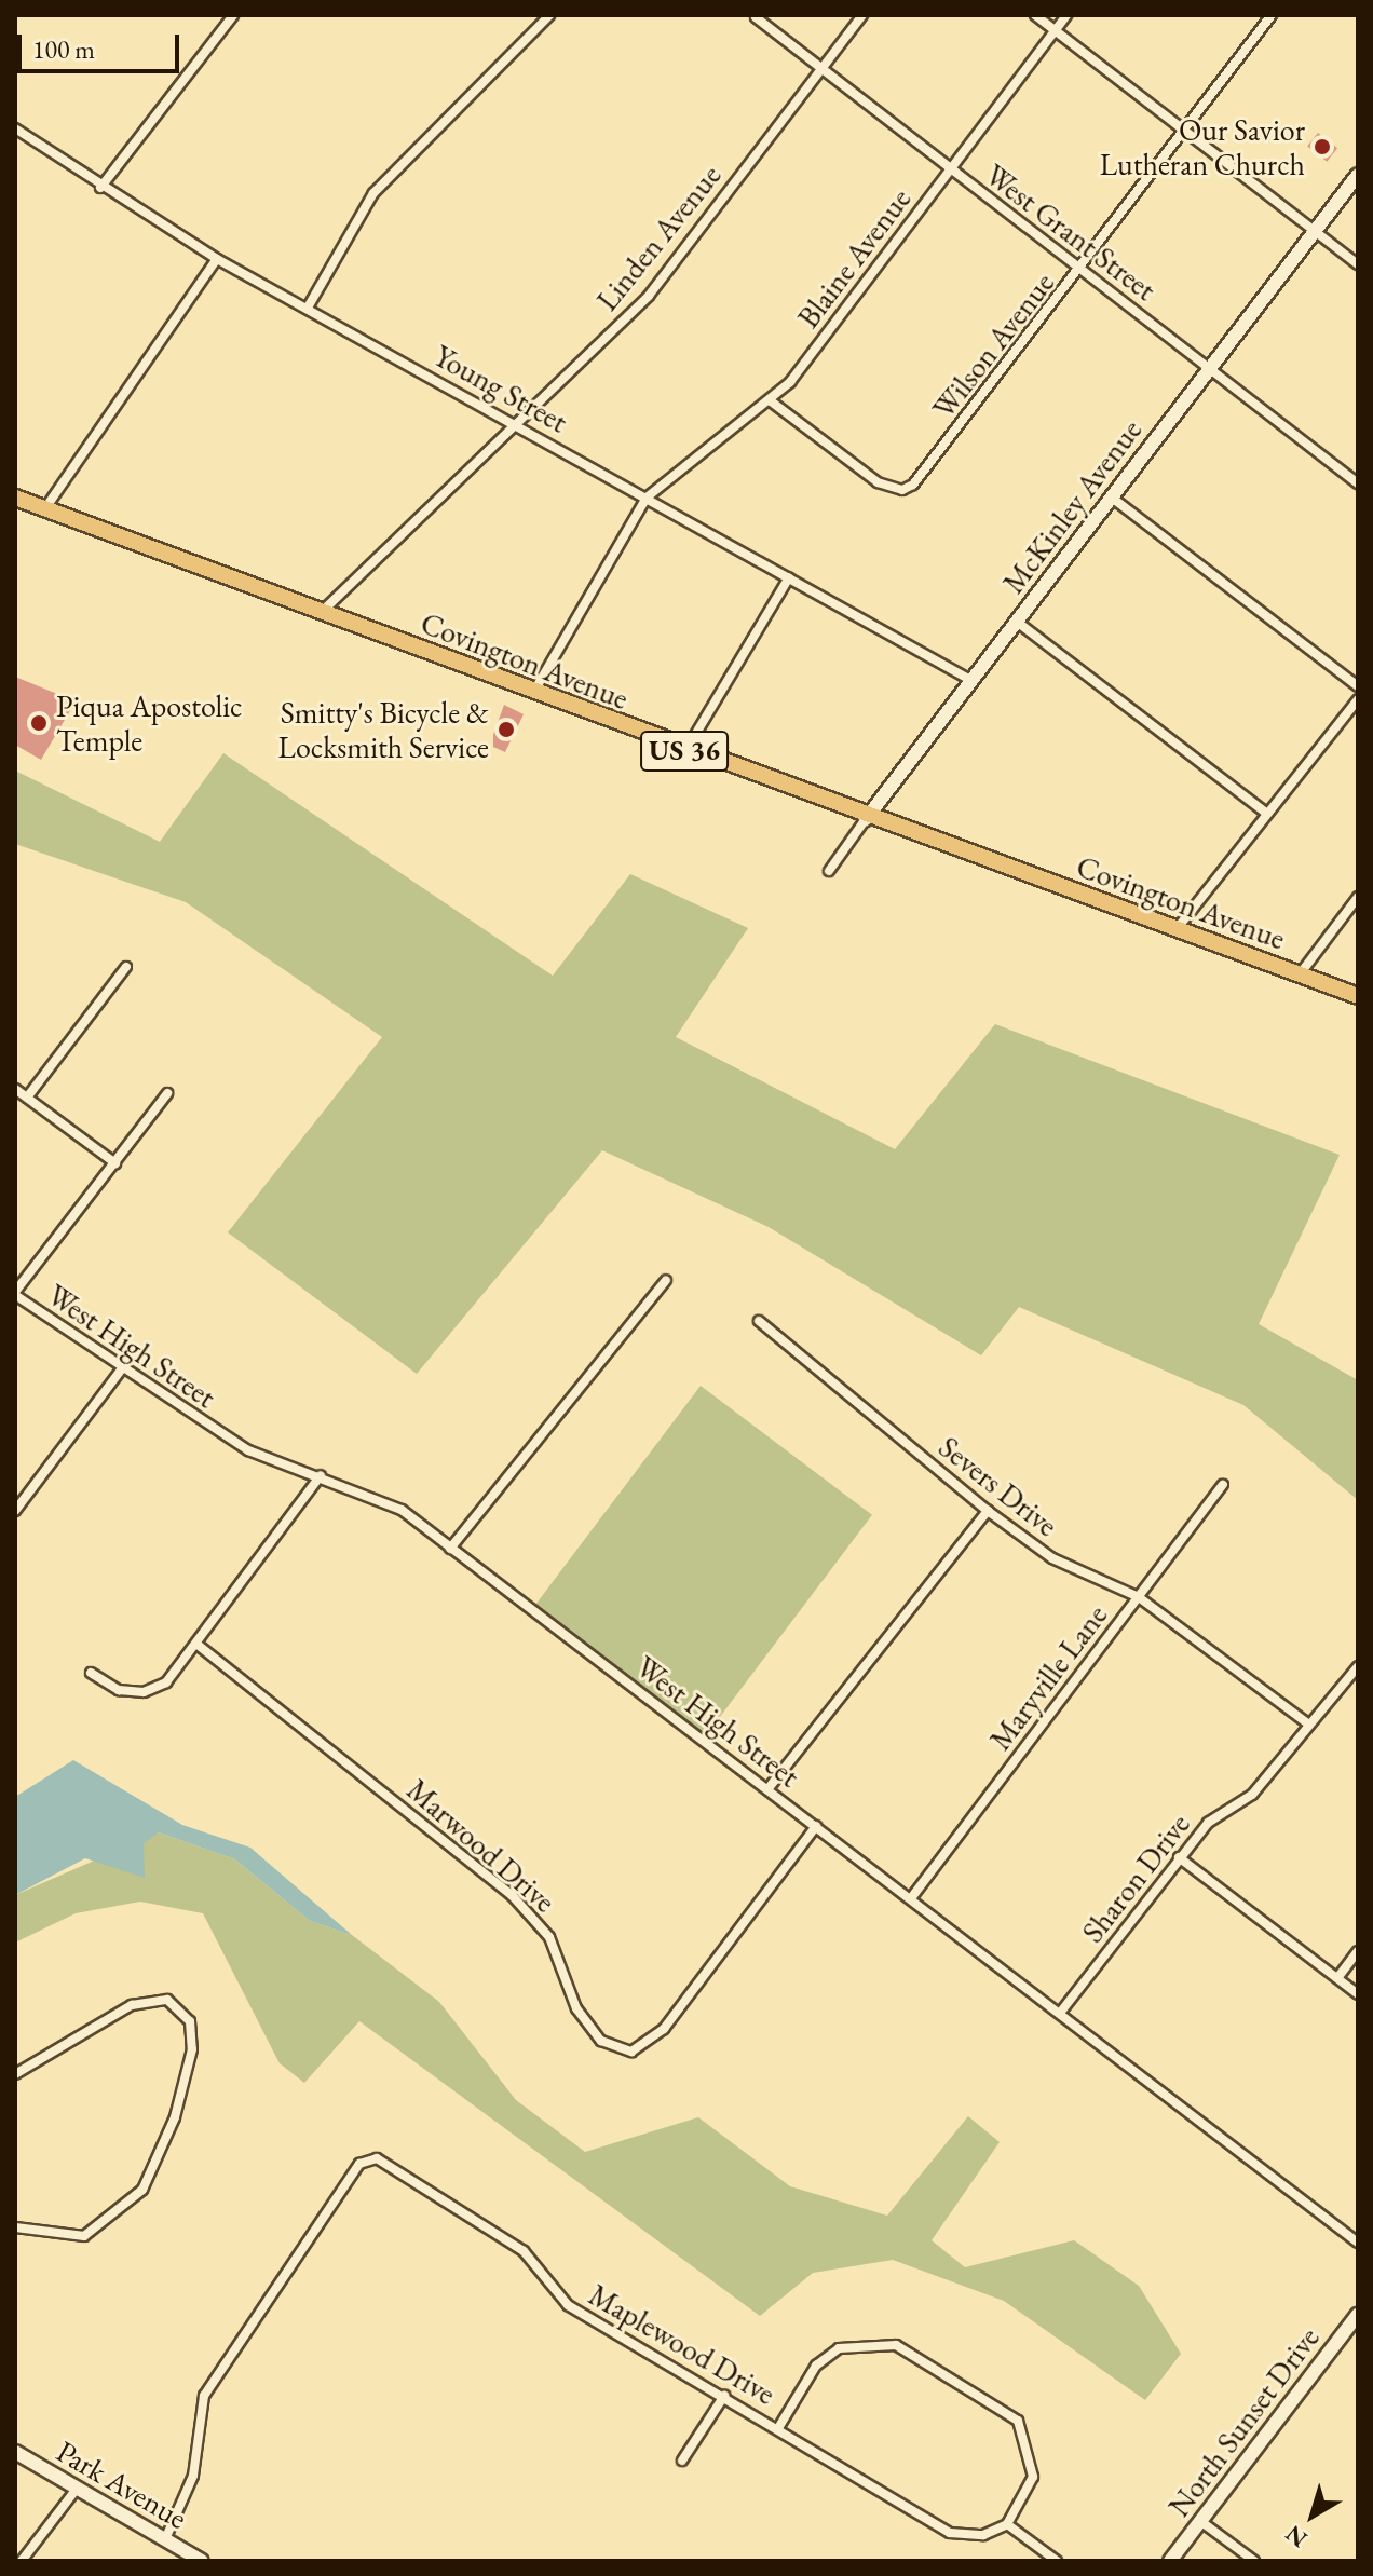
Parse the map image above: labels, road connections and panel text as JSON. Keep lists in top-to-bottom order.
{
  "streets": {
    "main road": ["Covington Avenue", "US 36"],
    "street": [
      "West Grant Street",
      "Linden Avenue",
      "Blaine Avenue",
      "Wilson Avenue",
      "Young Street",
      "McKinley Avenue",
      "West High Street",
      "Severs Drive",
      "Maryville Lane",
      "Marwood Drive",
      "Sharon Drive",
      "Maplewood Drive",
      "North Sunset Drive",
      "Park Avenue"
    ]
  },
  "crossings": [
    ["West Grant Street", "Linden Avenue"],
    ["West Grant Street", "Blaine Avenue"],
    ["West Grant Street", "Wilson Avenue"],
    ["West Grant Street", "McKinley Avenue"],
    ["Linden Avenue", "Young Street"],
    ["Linden Avenue", "Covington Avenue"],
    ["Blaine Avenue", "Wilson Avenue"],
    ["Blaine Avenue", "Young Street"],
    ["Young Street", "McKinley Avenue"],
    ["McKinley Avenue", "Covington Avenue"],
    ["West High Street", "Maryville Lane"],
    ["West High Street", "Marwood Drive"],
    ["West High Street", "Sharon Drive"],
    ["Severs Drive", "Maryville Lane"],
    ["Severs Drive", "Sharon Drive"],
    ["Maplewood Drive", "Park Avenue"]
  ],
  "places": ["Our Savior Lutheran Church", "Piqua Apostolic Temple", "Smitty's Bicycle & Locksmith Service"],
  "scale_bar": "100 m",
  "north": "bottom left"
}
